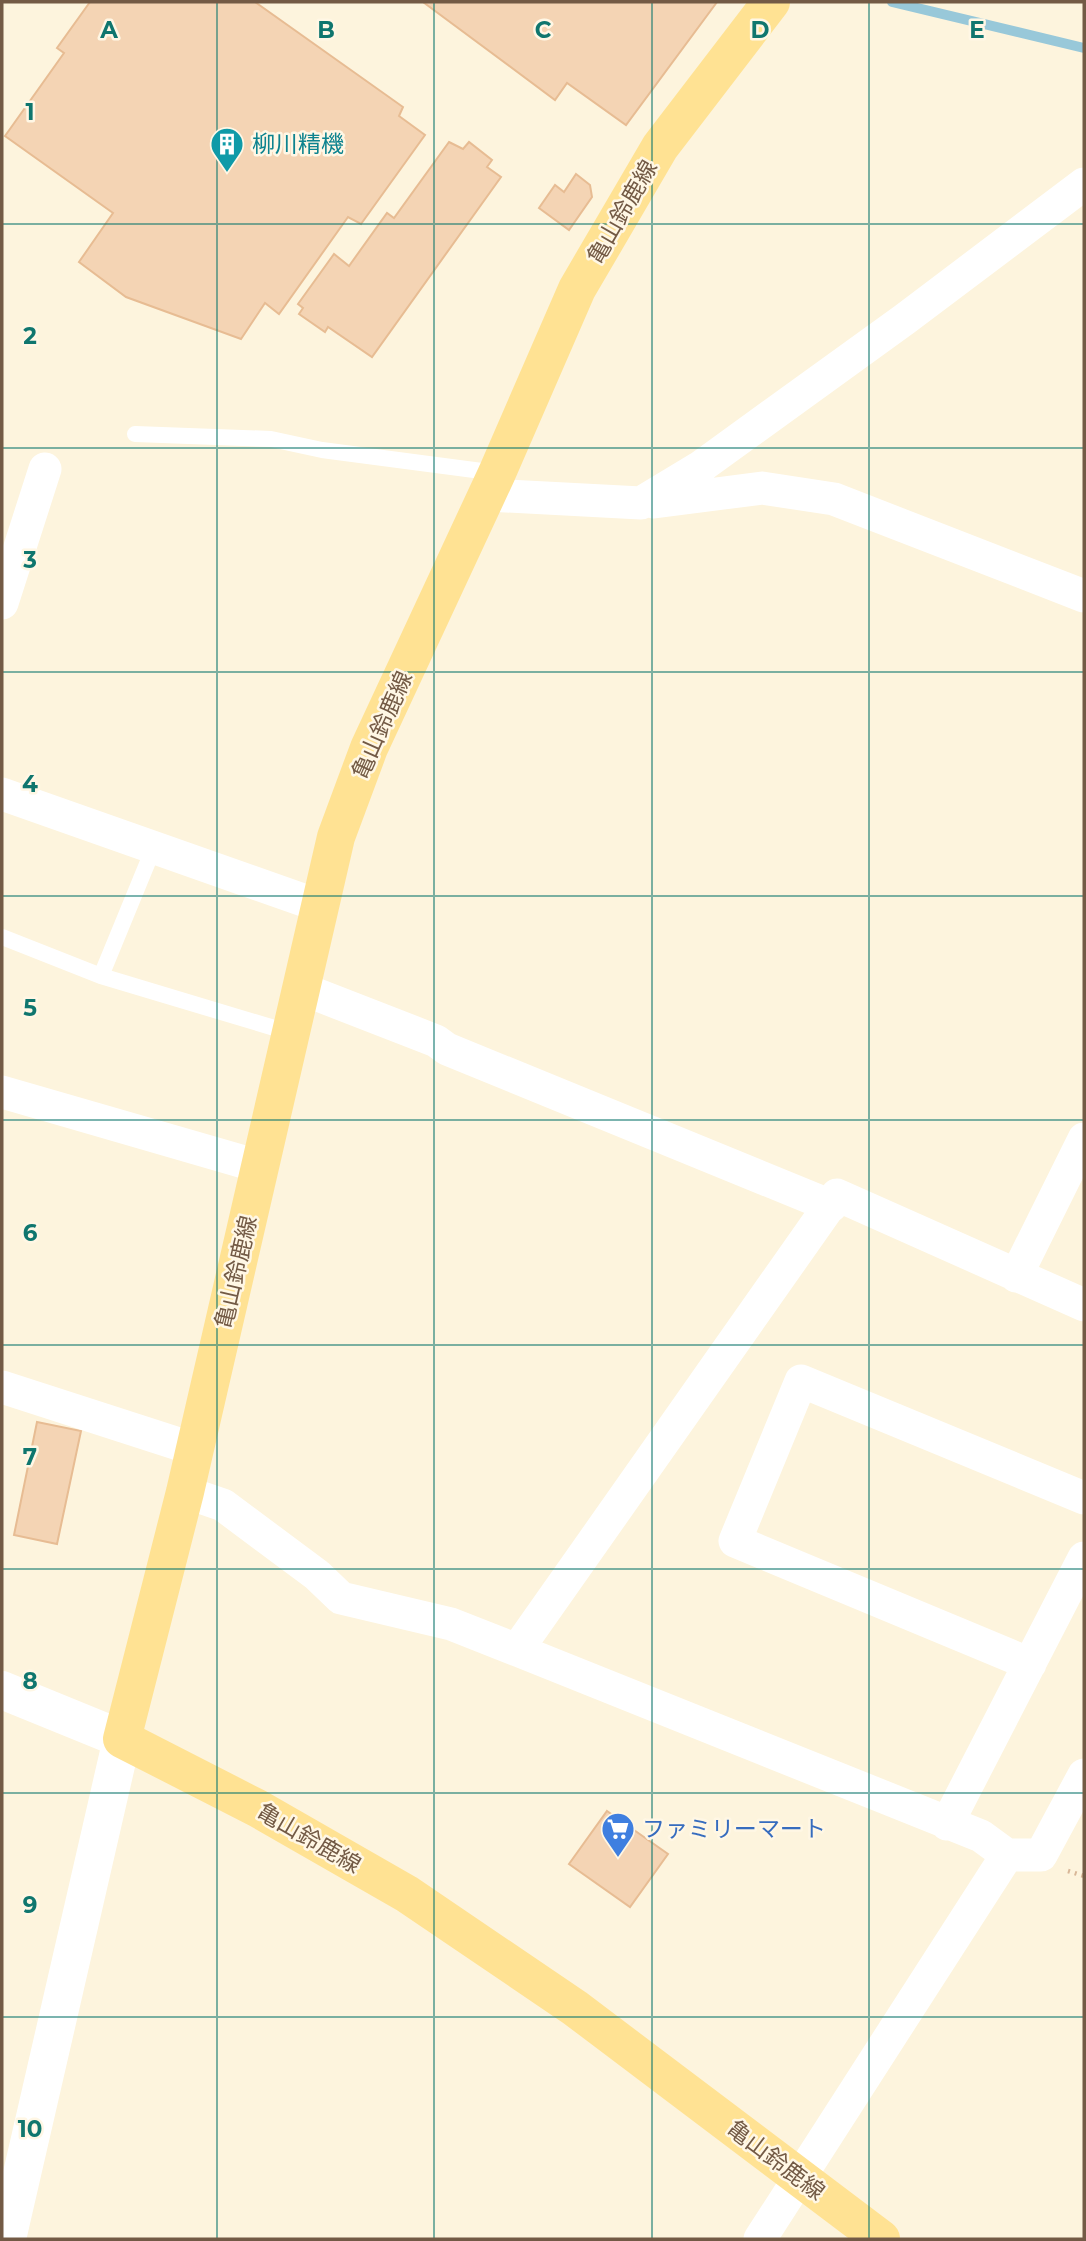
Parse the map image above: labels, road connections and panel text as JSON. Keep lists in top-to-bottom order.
{
  "streets": {
    "main road": ["亀山鈴鹿線"]
  },
  "places": {
    "building": ["柳川精機"],
    "supermarket": ["ファミリーマート"]
  },
  "grid": {
    "columns": [
      "A",
      "B",
      "C",
      "D",
      "E"
    ],
    "rows": [
      "1",
      "2",
      "3",
      "4",
      "5",
      "6",
      "7",
      "8",
      "9",
      "10"
    ]
  }
}
